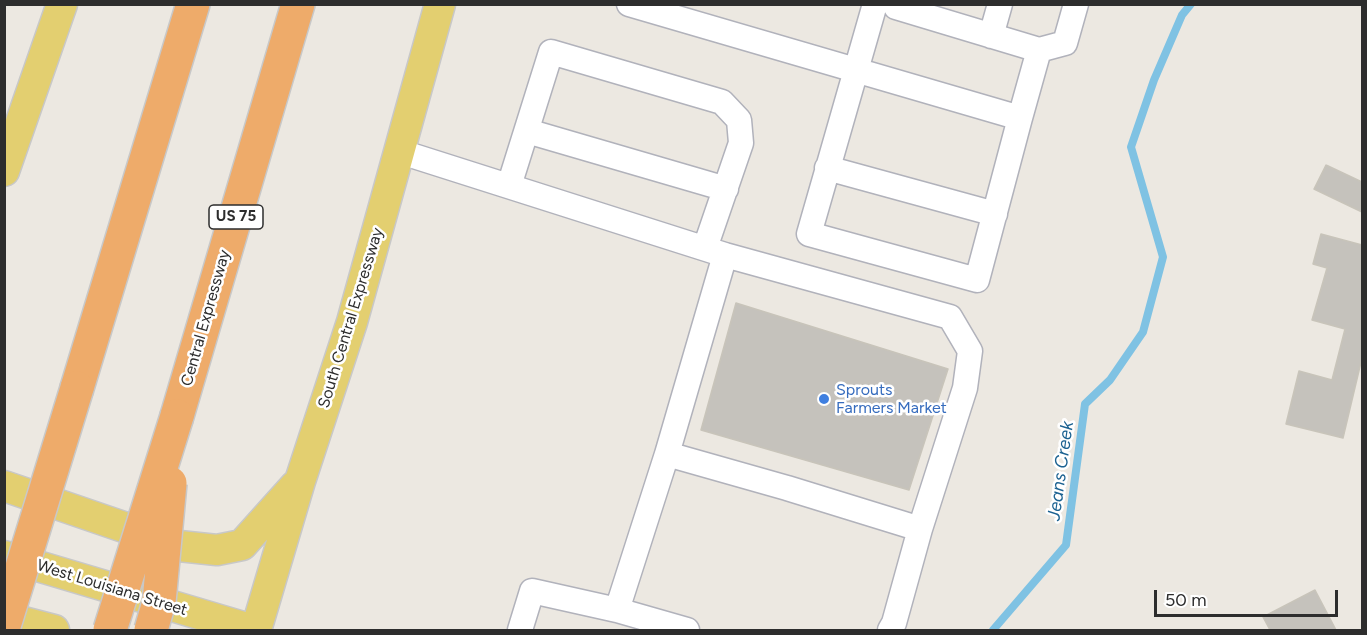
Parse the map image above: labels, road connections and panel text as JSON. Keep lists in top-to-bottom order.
{
  "streets": {
    "highway": ["US 75", "Central Expressway"],
    "main road": ["South Central Expressway", "West Louisiana Street"]
  },
  "crossings": [
    ["South Central Expressway", "West Louisiana Street"]
  ],
  "water": ["Jeans Creek"],
  "places": ["Sprouts Farmers Market"],
  "scale_bar": "50 m"
}
